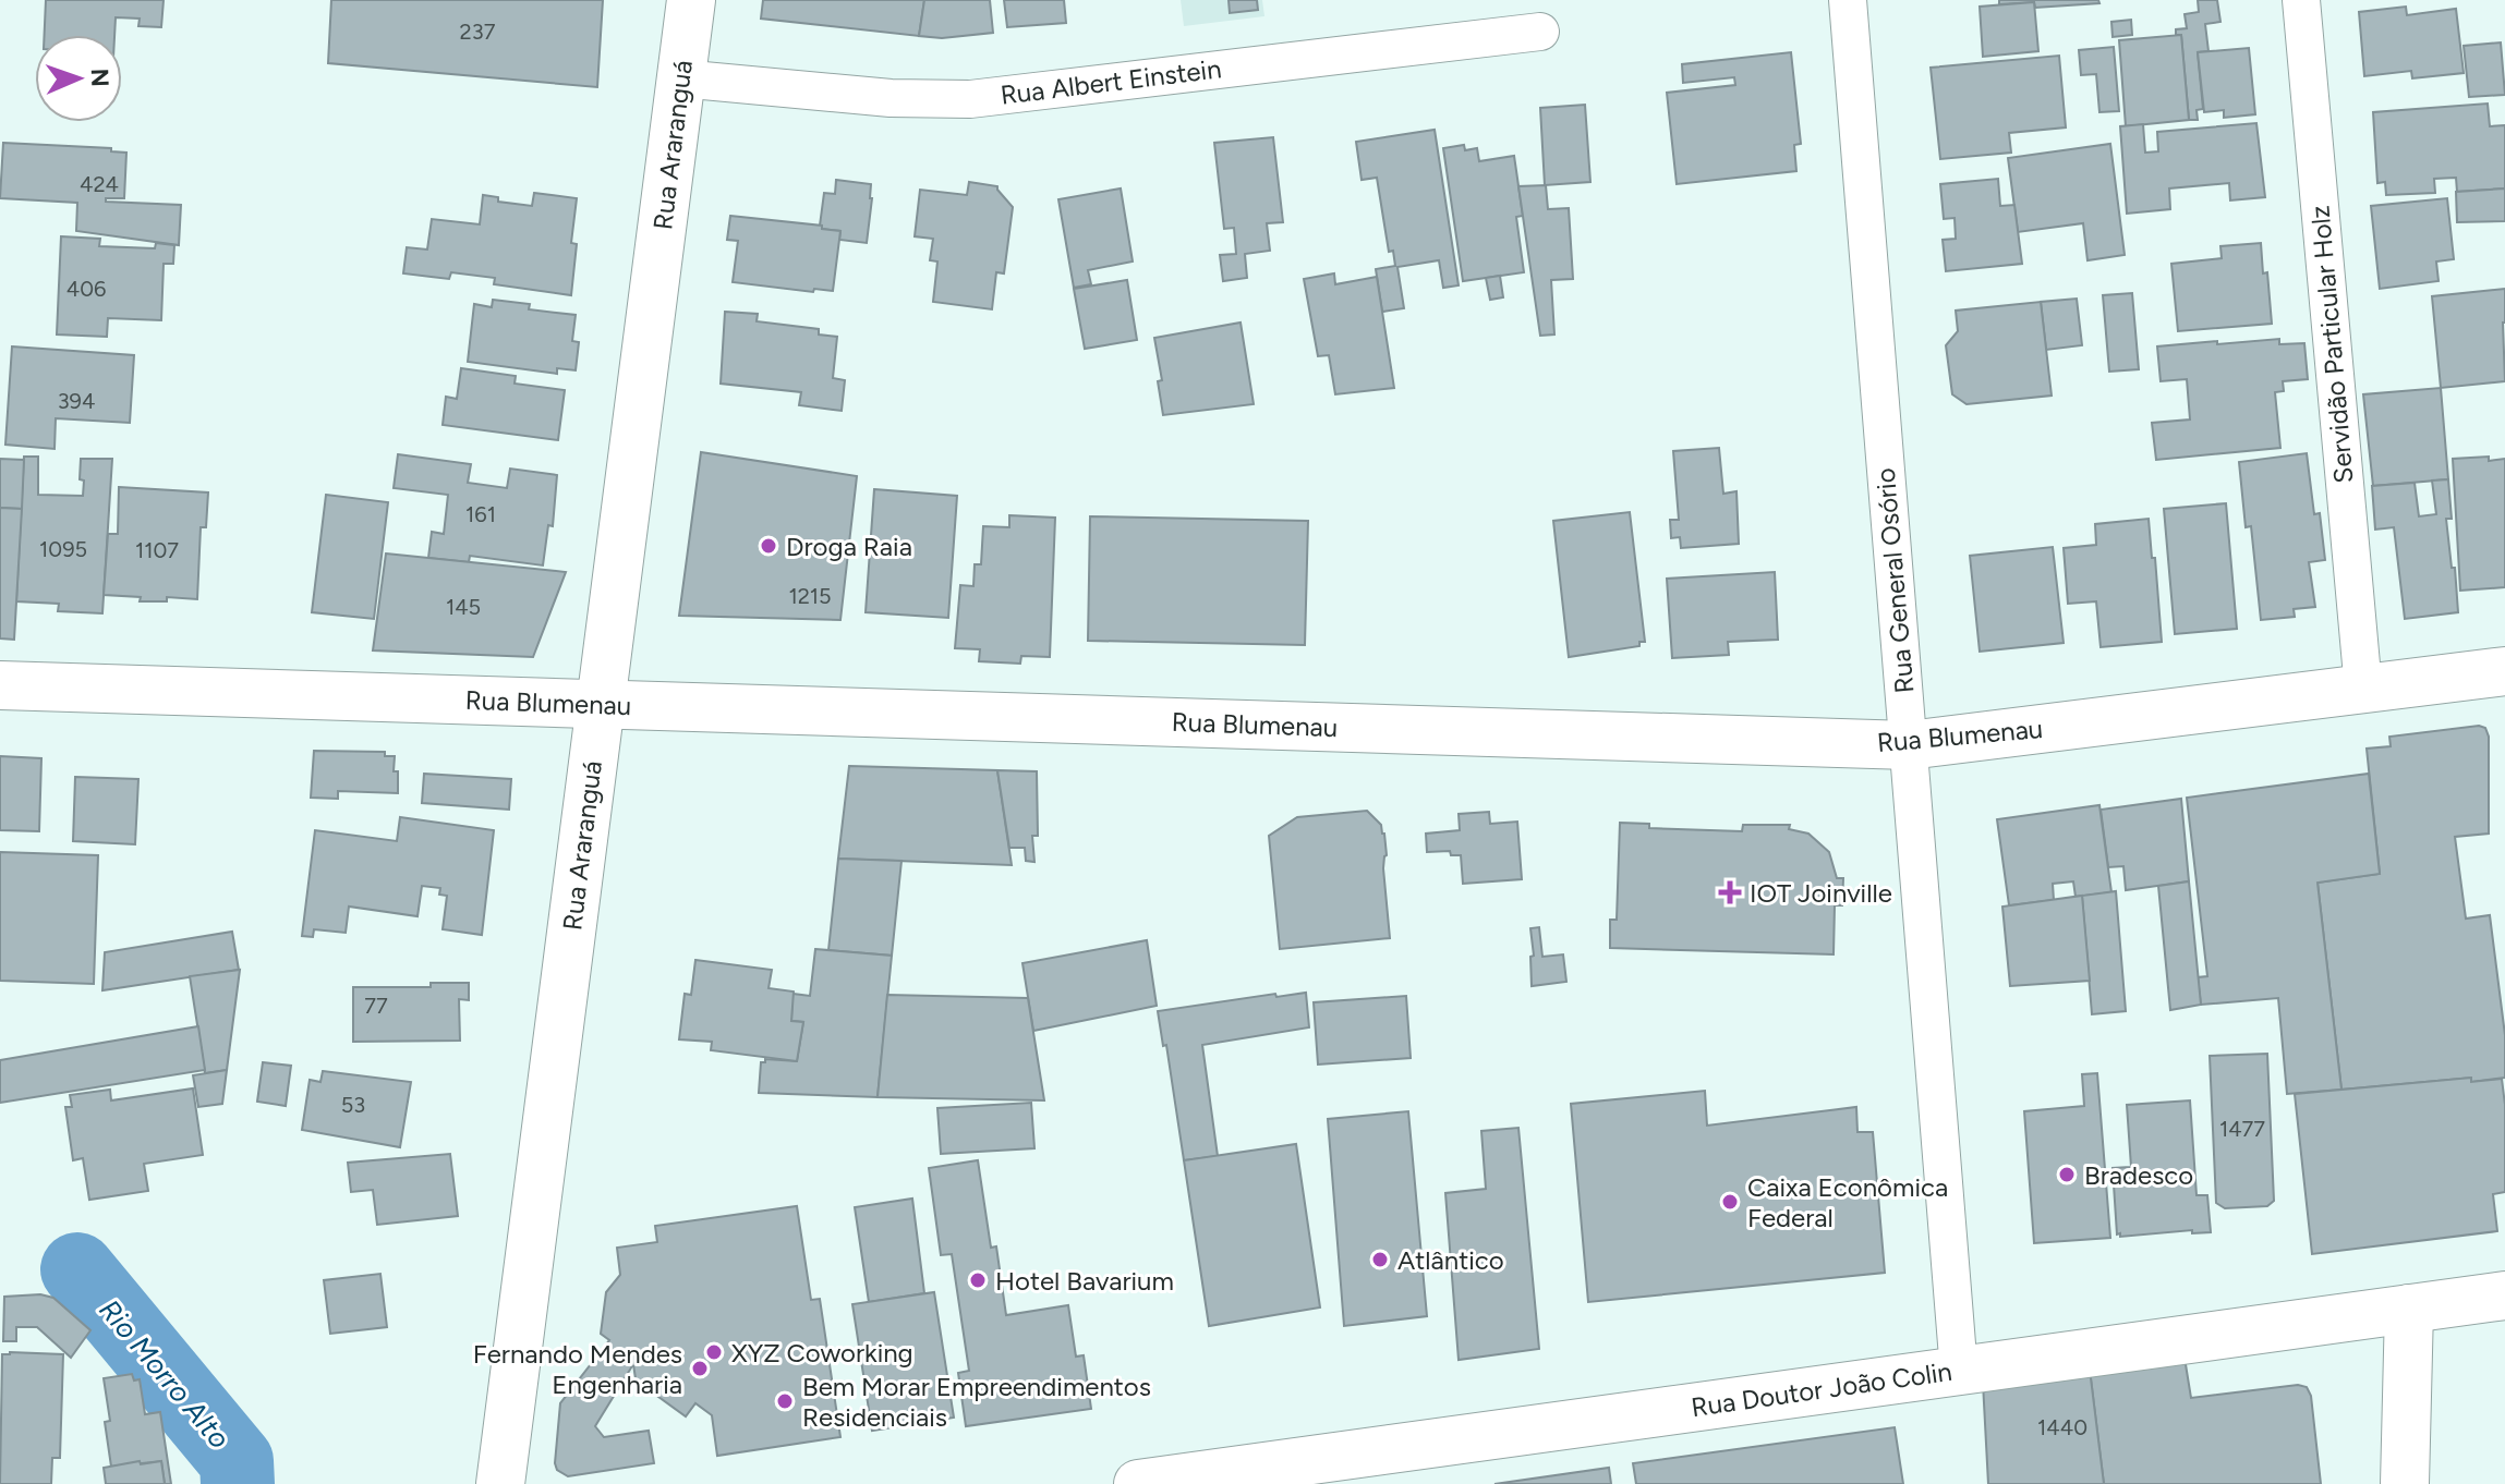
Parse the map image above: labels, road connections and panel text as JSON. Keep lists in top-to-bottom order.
{
  "streets": {
    "main road": ["Rua Araranguá", "Rua Blumenau", "Rua Doutor João Colin"],
    "street": ["Rua Albert Einstein", "Servidão Particular Holz", "Rua General Osório"]
  },
  "crossings": [
    ["Rua Albert Einstein", "Rua Araranguá"],
    ["Rua Araranguá", "Rua Blumenau"],
    ["Servidão Particular Holz", "Rua Blumenau"],
    ["Rua General Osório", "Rua Blumenau"],
    ["Rua General Osório", "Rua Doutor João Colin"]
  ],
  "water": ["Rio Morro Alto"],
  "places": {
    "other": [
      "Droga Raia",
      "Bradesco",
      "Caixa Econômica Federal",
      "Atlântico",
      "Hotel Bavarium",
      "XYZ Coworking",
      "Fernando Mendes Engenharia",
      "Bem Morar Empreendimentos Residenciais"
    ],
    "health": ["IOT Joinville"]
  },
  "house_numbers": [
    "237",
    "424",
    "406",
    "394",
    "161",
    "1095",
    "1107",
    "1215",
    "145",
    "77",
    "53",
    "1477",
    "1440"
  ],
  "north": "right"
}
